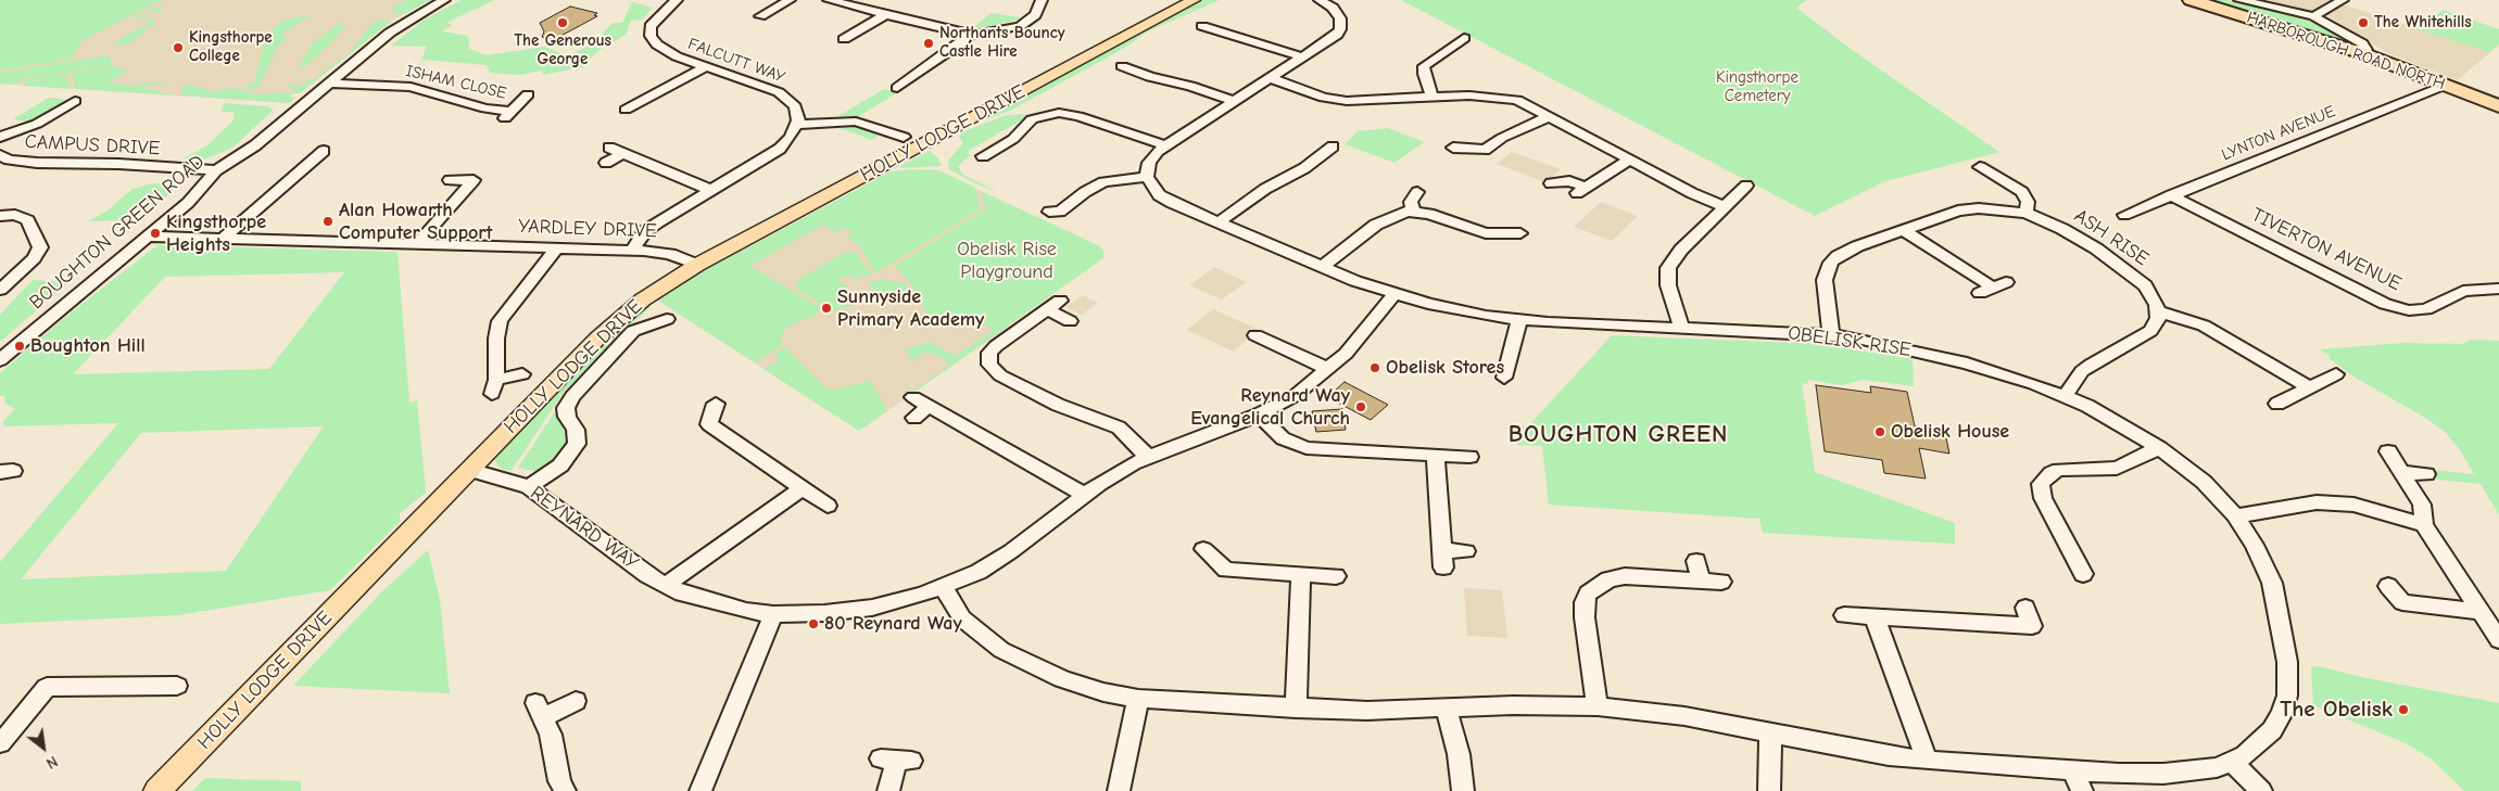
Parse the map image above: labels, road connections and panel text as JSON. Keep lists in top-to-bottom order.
{
  "streets": {
    "highway": ["HARBOROUGH ROAD NORTH"],
    "main road": ["HOLLY LODGE DRIVE"],
    "street": [
      "FALCUTT WAY",
      "ISHAM CLOSE",
      "LYNTON AVENUE",
      "CAMPUS DRIVE",
      "YARDLEY DRIVE",
      "BOUGHTON GREEN ROAD",
      "ASH RISE",
      "TIVERTON AVENUE",
      "OBELISK RISE",
      "REYNARD WAY"
    ]
  },
  "crossings": [
    ["HARBOROUGH ROAD NORTH", "LYNTON AVENUE"],
    ["ISHAM CLOSE", "BOUGHTON GREEN ROAD"],
    ["HOLLY LODGE DRIVE", "YARDLEY DRIVE"],
    ["HOLLY LODGE DRIVE", "REYNARD WAY"],
    ["LYNTON AVENUE", "TIVERTON AVENUE"],
    ["CAMPUS DRIVE", "BOUGHTON GREEN ROAD"],
    ["YARDLEY DRIVE", "BOUGHTON GREEN ROAD"],
    ["ASH RISE", "OBELISK RISE"],
    ["OBELISK RISE", "REYNARD WAY"]
  ],
  "districts": ["BOUGHTON GREEN"],
  "parks": ["Kingsthorpe Cemetery", "Obelisk Rise Playground"],
  "places": [
    "The Generous George",
    "The Whitehills",
    "Northants Bouncy Castle Hire",
    "Kingsthorpe College",
    "Alan Howarth Computer Support",
    "Kingsthorpe Heights",
    "Sunnyside Primary Academy",
    "Boughton Hill",
    "Obelisk Stores",
    "Reynard Way Evangelical Church",
    "Obelisk House",
    "80 Reynard Way",
    "The Obelisk"
  ],
  "north": "bottom right"
}
